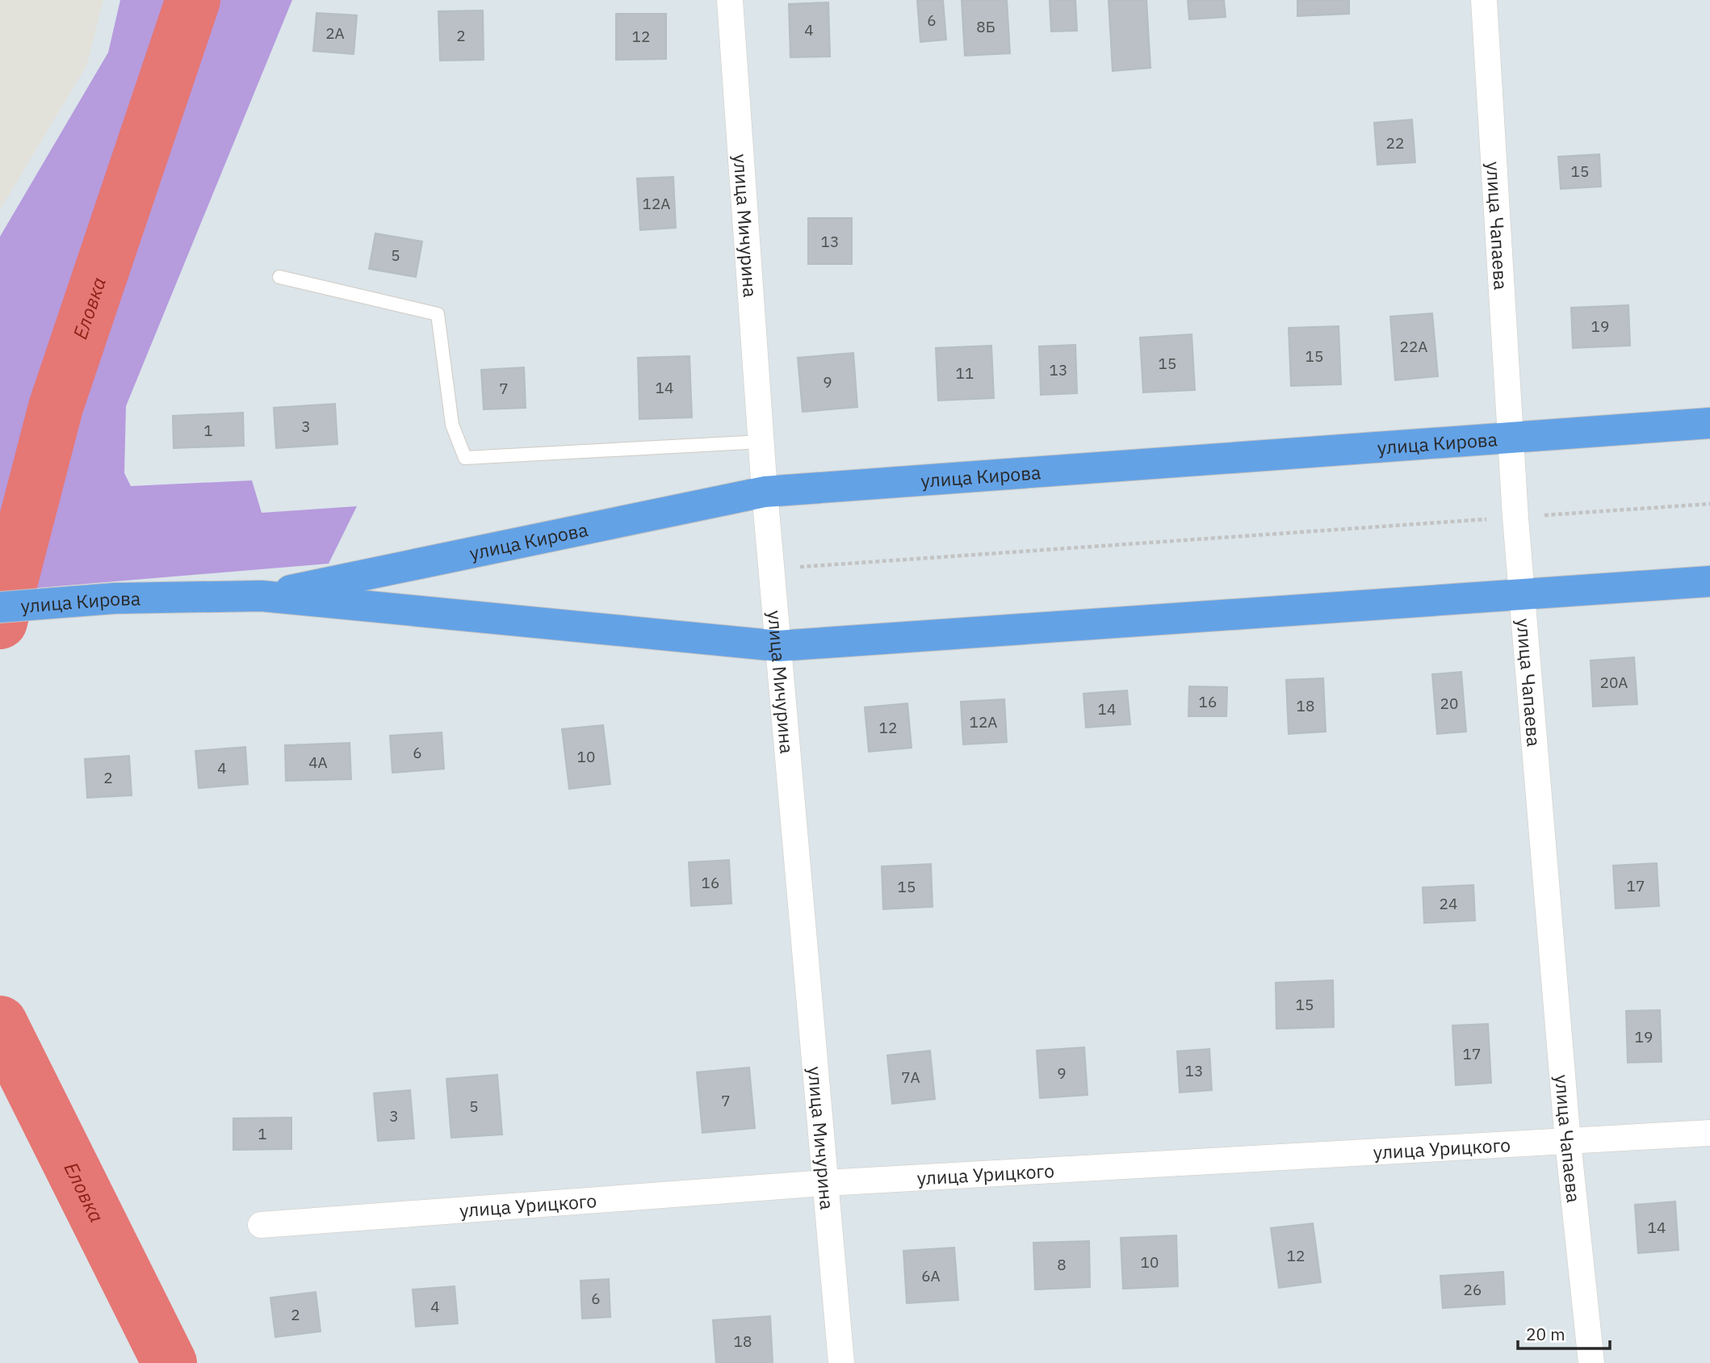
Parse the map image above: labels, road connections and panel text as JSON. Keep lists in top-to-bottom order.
{
  "streets": {
    "main road": ["улица Кирова"],
    "street": ["улица Мичурина", "улица Чапаева", "улица Урицкого"]
  },
  "crossings": [
    ["улица Мичурина", "улица Кирова"],
    ["улица Мичурина", "улица Урицкого"],
    ["улица Чапаева", "улица Кирова"],
    ["улица Чапаева", "улица Урицкого"]
  ],
  "water": ["Еловка"],
  "house_numbers": [
    "6",
    "8Б",
    "4",
    "2А",
    "2",
    "12",
    "22",
    "15",
    "12А",
    "13",
    "5",
    "19",
    "22А",
    "15",
    "15",
    "13",
    "11",
    "9",
    "14",
    "7",
    "3",
    "1",
    "20А",
    "16",
    "20",
    "18",
    "14",
    "12А",
    "12",
    "6",
    "10",
    "4А",
    "4",
    "2",
    "16",
    "17",
    "15",
    "24",
    "15",
    "19",
    "17",
    "13",
    "9",
    "7А",
    "7",
    "5",
    "3",
    "1",
    "14",
    "12",
    "10",
    "8",
    "6А",
    "26",
    "6",
    "4",
    "2",
    "18"
  ],
  "scale_bar": "20 m"
}
